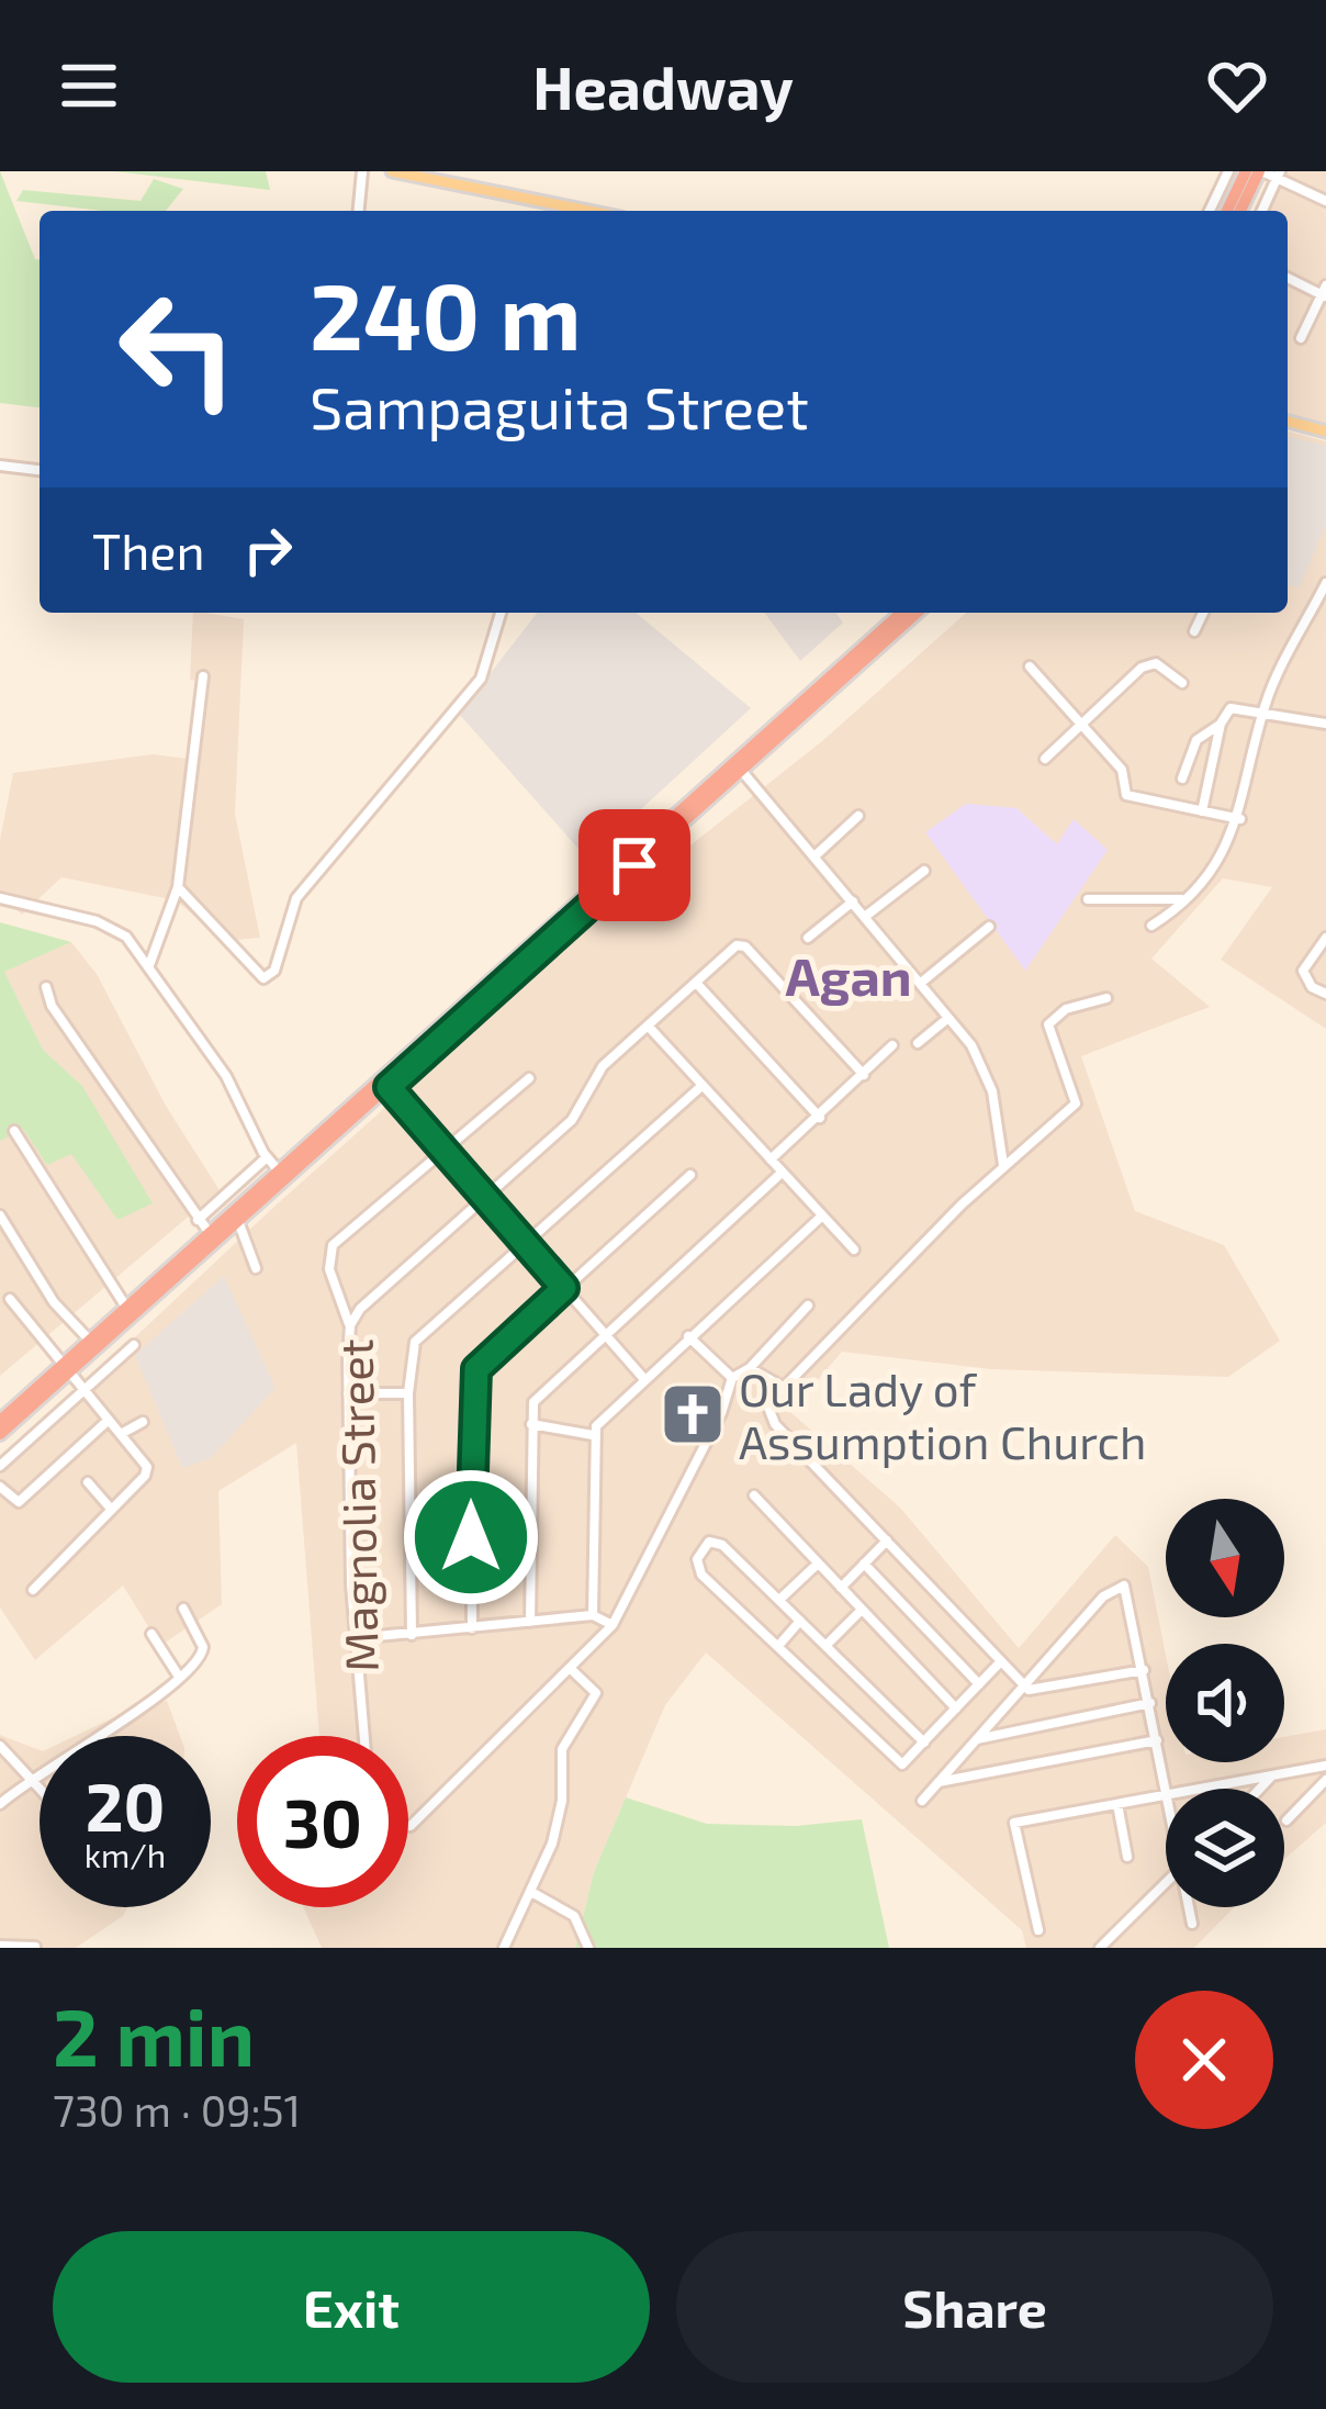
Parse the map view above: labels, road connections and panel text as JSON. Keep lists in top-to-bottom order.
{
  "streets": {
    "street": ["Magnolia Street"]
  },
  "districts": ["Agan"],
  "places": {
    "church": ["Our Lady of Assumption Church"]
  },
  "north": "bottom",
  "page": {
    "header": "Headway",
    "turn": ["240 m", "Sampaguita Street"],
    "then": "Then",
    "speed": "20 km/h",
    "limit": "30",
    "heading": ["2 min", "730 m · 09:51"],
    "buttons": ["Exit", "Share"]
  }
}
